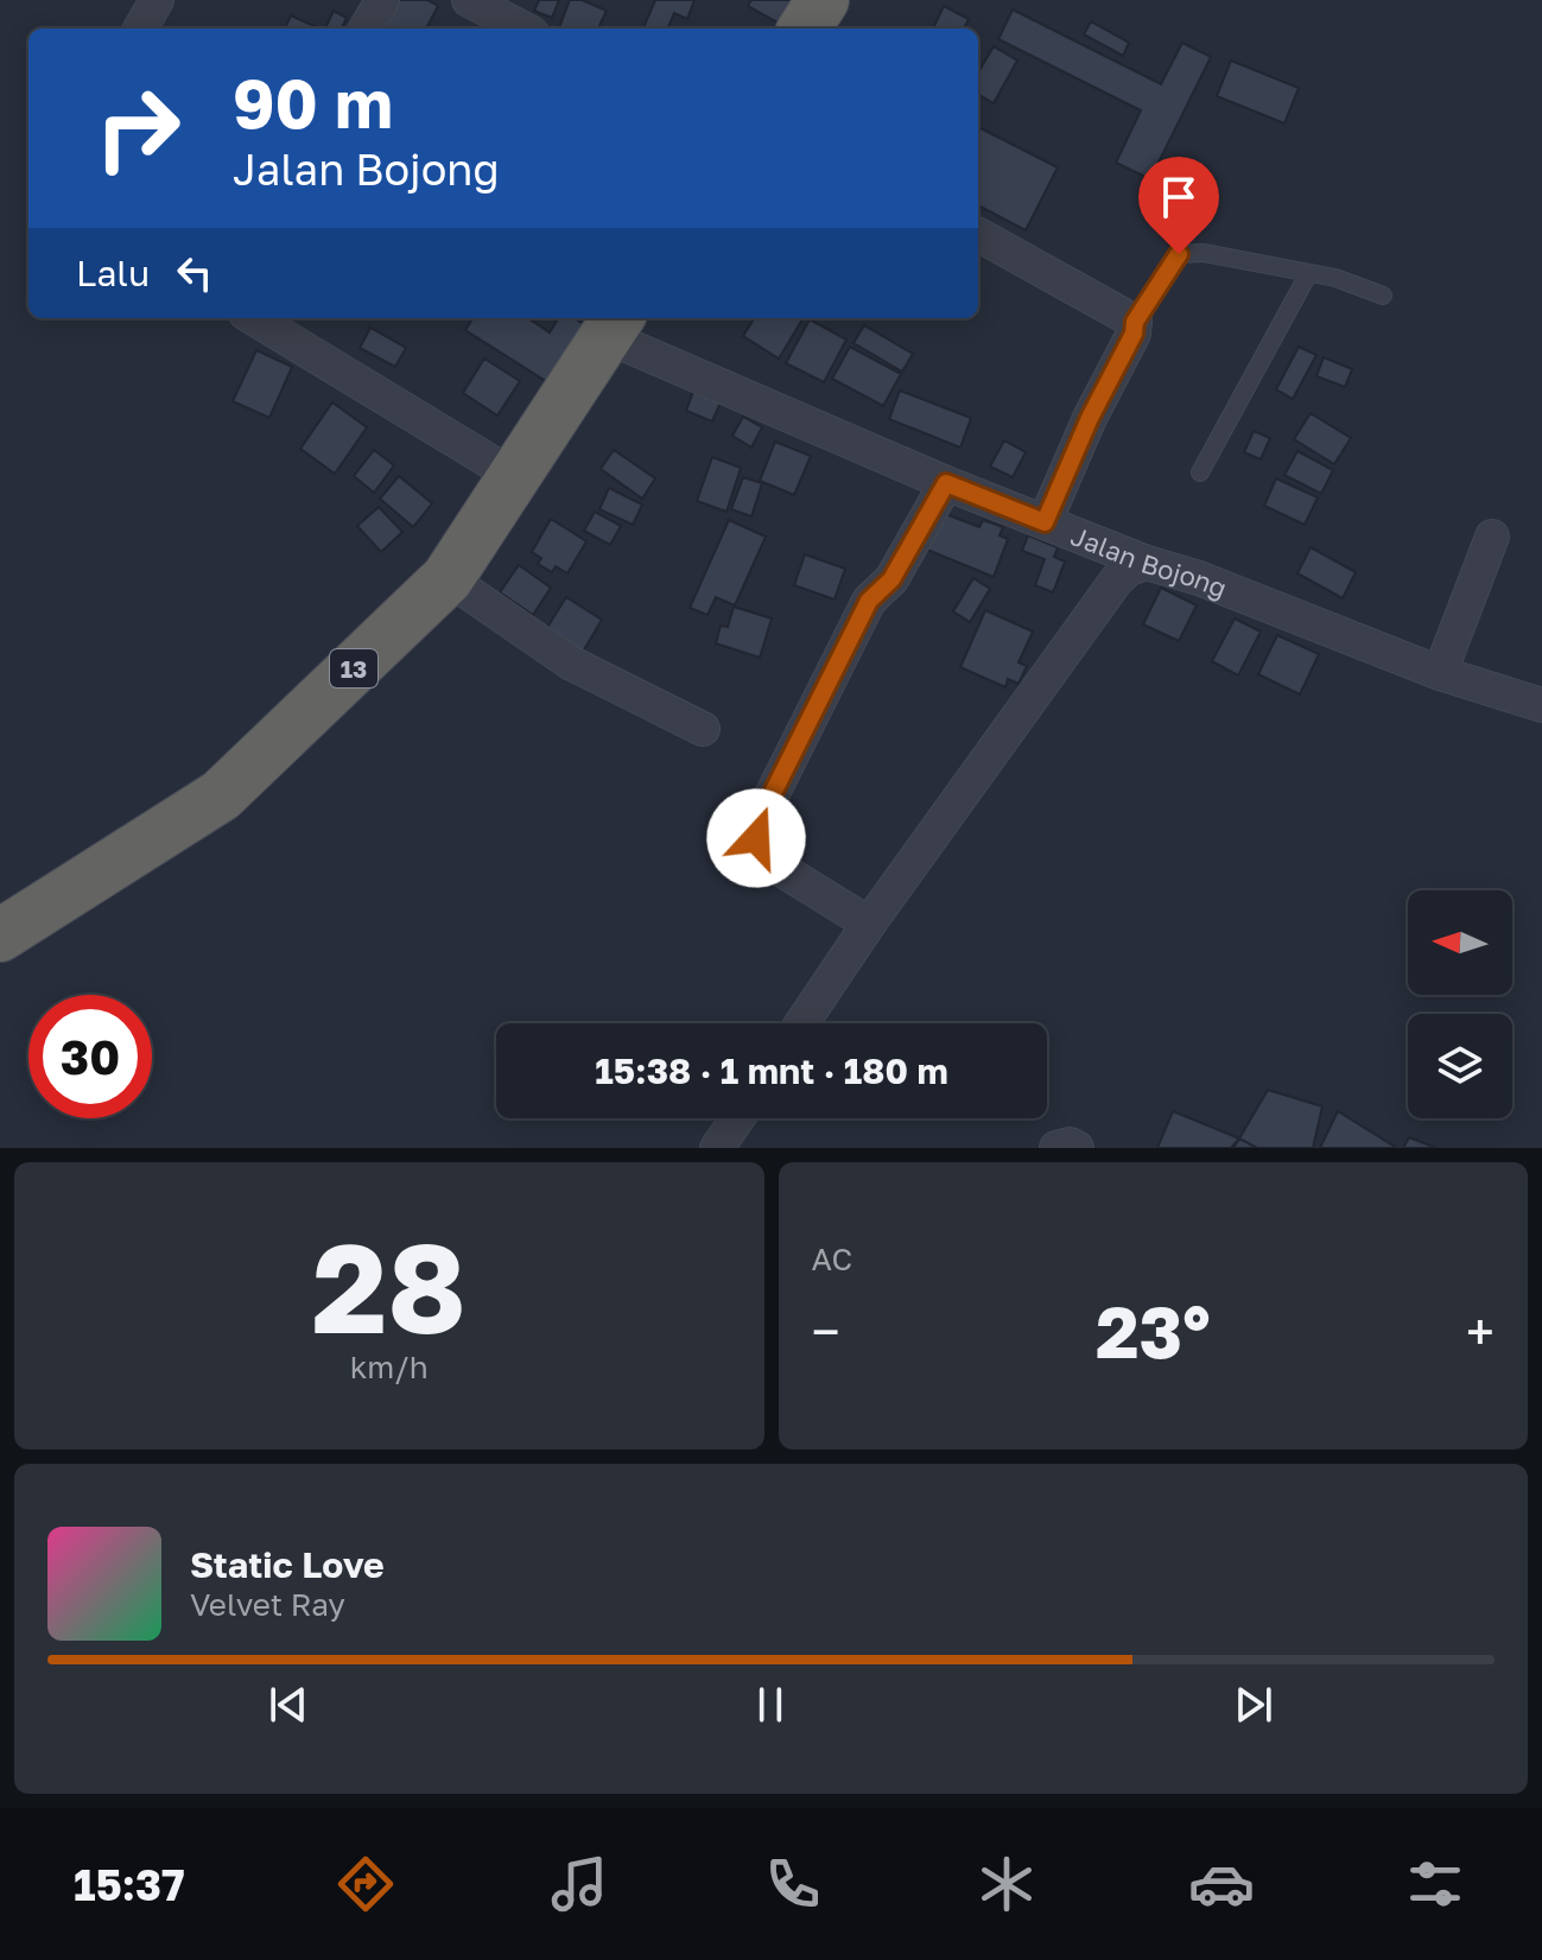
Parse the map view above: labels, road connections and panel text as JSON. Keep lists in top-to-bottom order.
{
  "streets": {
    "highway": ["13"],
    "street": ["Jalan Bojong"]
  },
  "crossings": [
    ["Jalan Bojong", "13"]
  ],
  "north": "left",
  "page": {
    "turn": ["90 m", "Jalan Bojong"],
    "then": "Lalu",
    "limit": "30",
    "trip": "15:38 · 1 mnt · 180 m",
    "tile": [
      ["28", "km/h"],
      "AC"
    ],
    "heat": ["−", "23°", "+"],
    "song": ["Static Love", "Velvet Ray"],
    "tabs": "15:37"
  }
}
